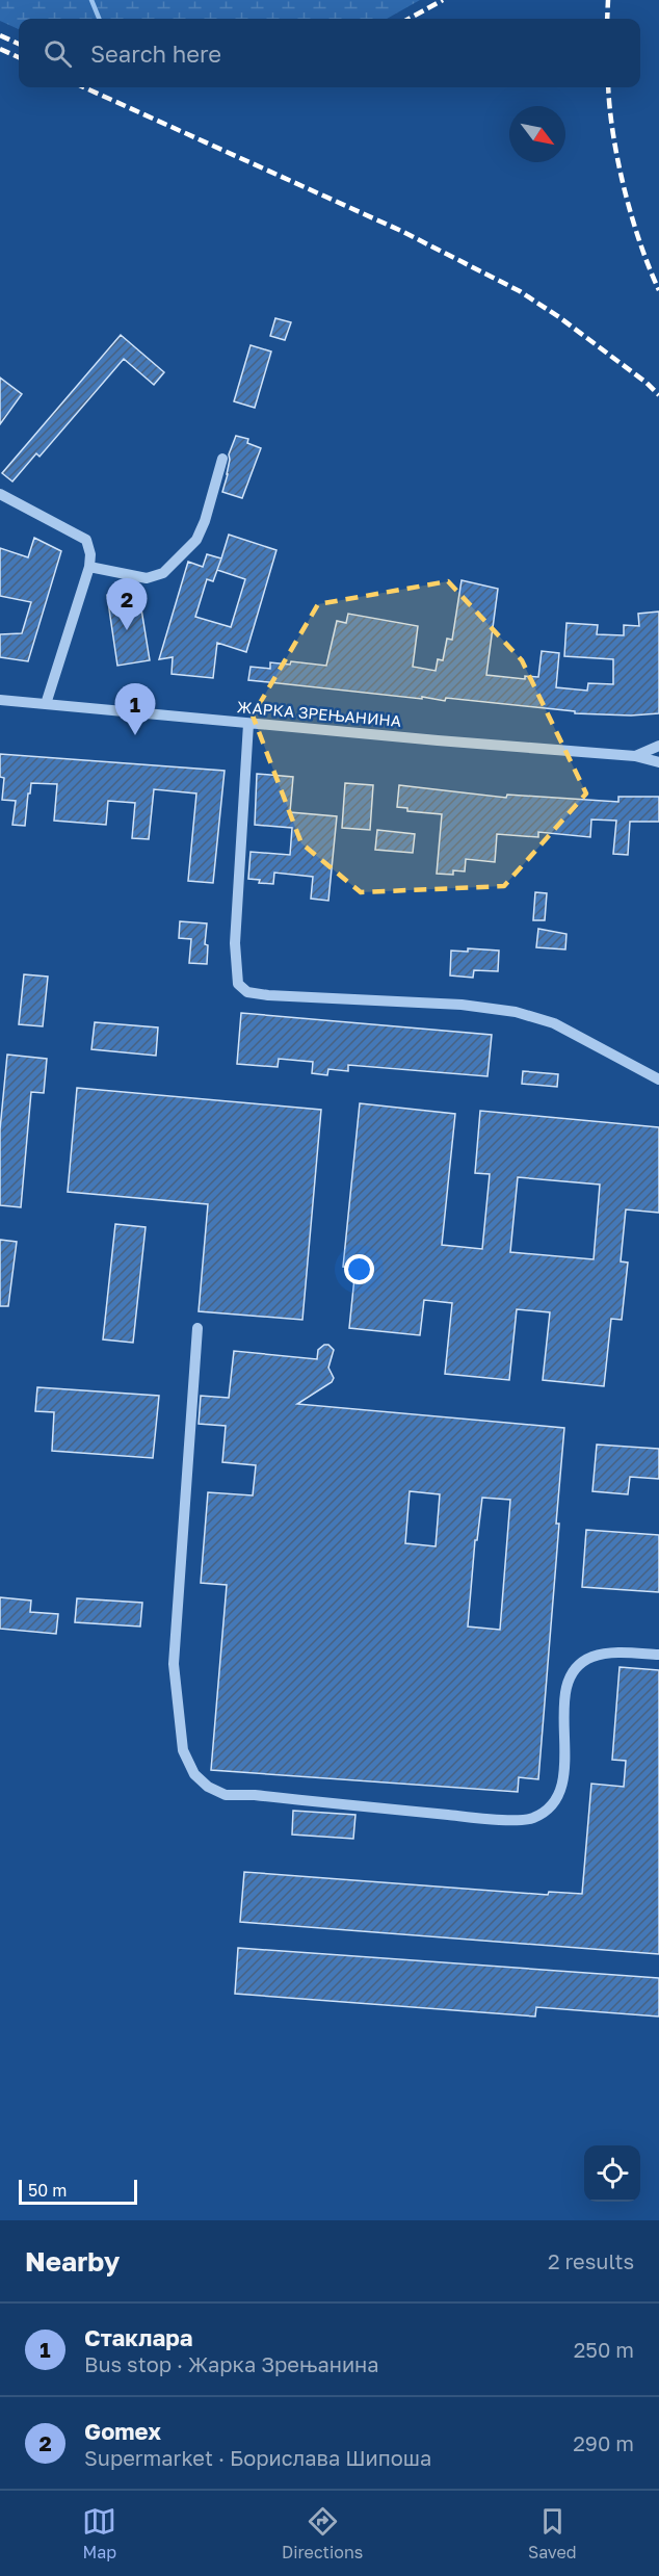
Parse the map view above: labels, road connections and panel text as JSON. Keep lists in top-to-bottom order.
{
  "streets": {
    "street": ["ЖАРКА ЗРЕЊАНИНА"]
  },
  "scale_bar": "50 m",
  "north": "bottom right",
  "page": {
    "search": "Search here",
    "pins": ["2", "1"],
    "scale": "50 m",
    "heading": ["Nearby", "2 results"],
    "list": [
      {
        "mark": "1",
        "name": "Стаклара",
        "note": "Bus stop · Жарка Зрењанина",
        "value": "250 m"
      },
      {
        "mark": "2",
        "name": "Gomex",
        "note": "Supermarket · Борислава Шипоша",
        "value": "290 m"
      }
    ],
    "nav": ["Map", "Directions", "Saved"]
  }
}
